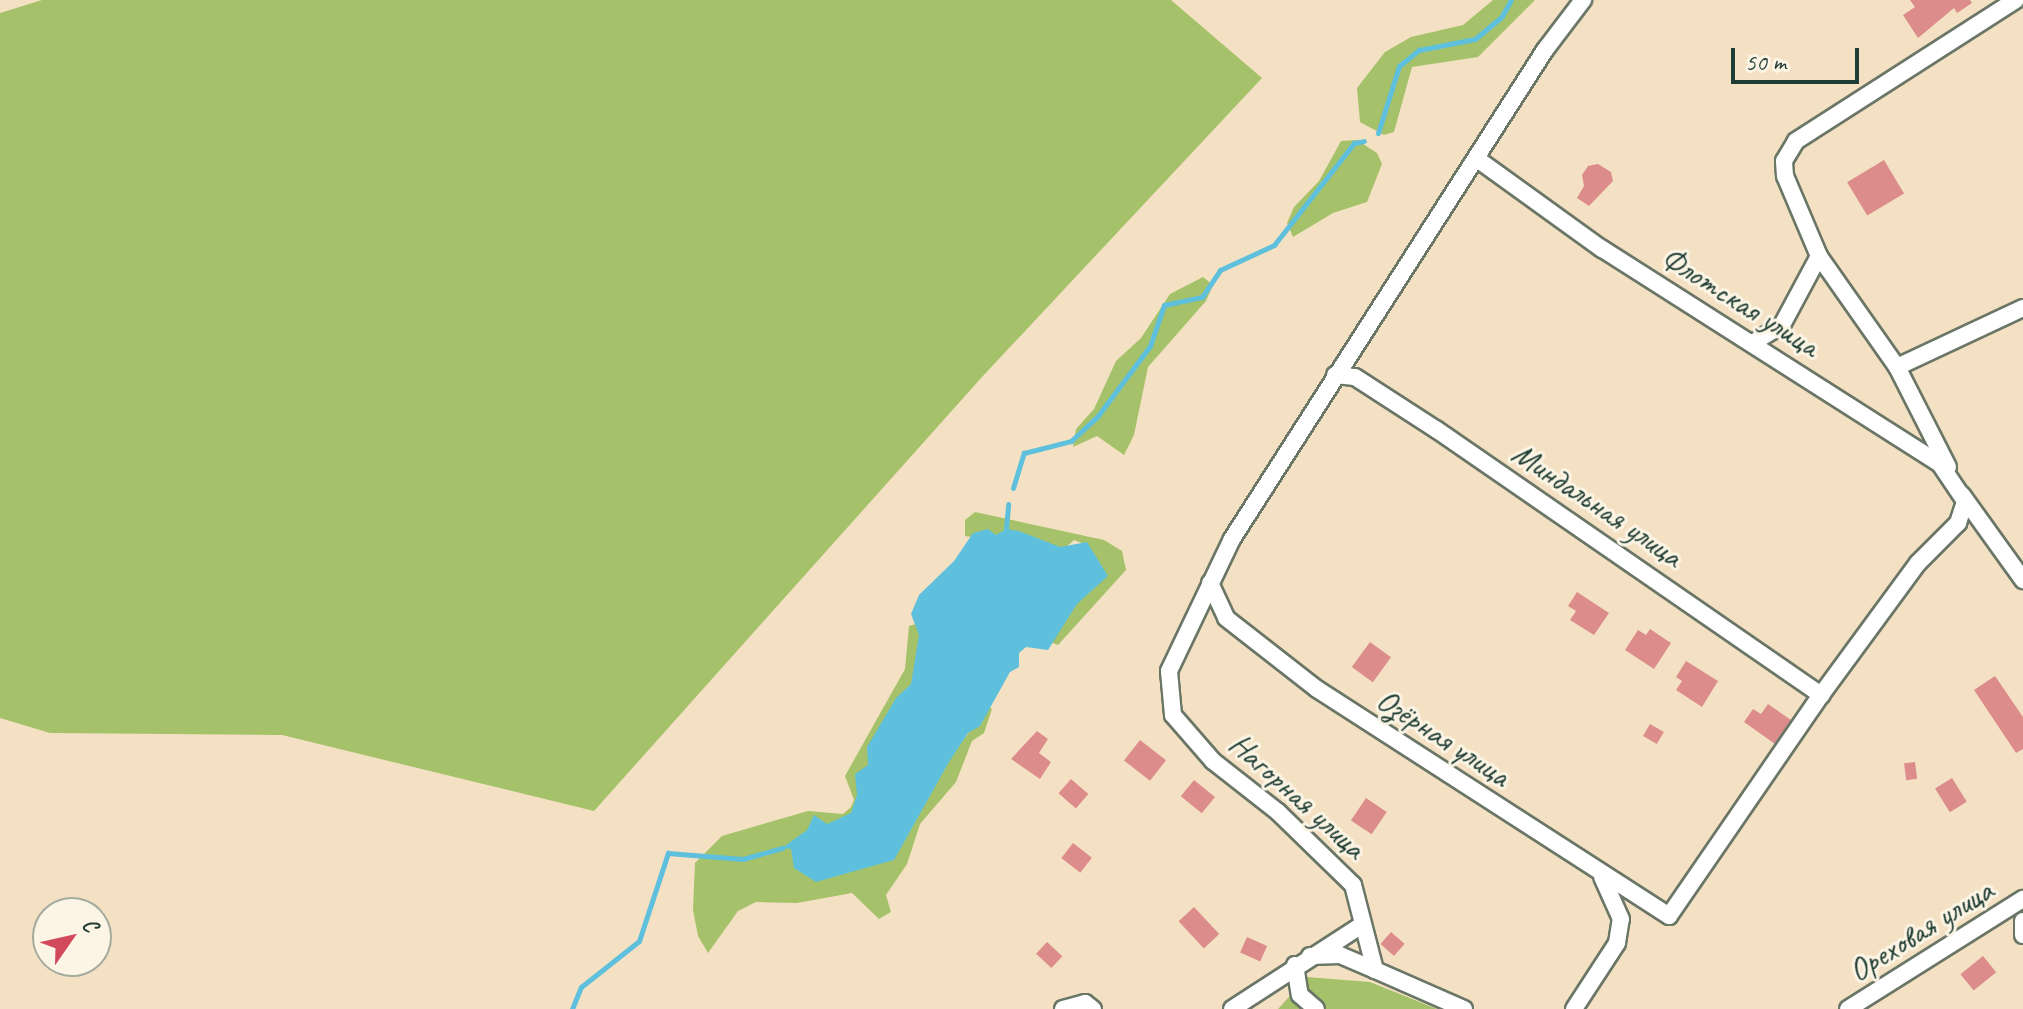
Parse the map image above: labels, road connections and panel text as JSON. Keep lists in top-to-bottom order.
{
  "streets": {
    "street": [
      "Флотская улица",
      "Миндальная улица",
      "Озёрная улица",
      "Нагорная улица",
      "Ореховая улица"
    ]
  },
  "crossings": [
    ["Миндальная улица", "Озёрная улица"],
    ["Озёрная улица", "Нагорная улица"]
  ],
  "scale_bar": "50 m",
  "north": "top right"
}
